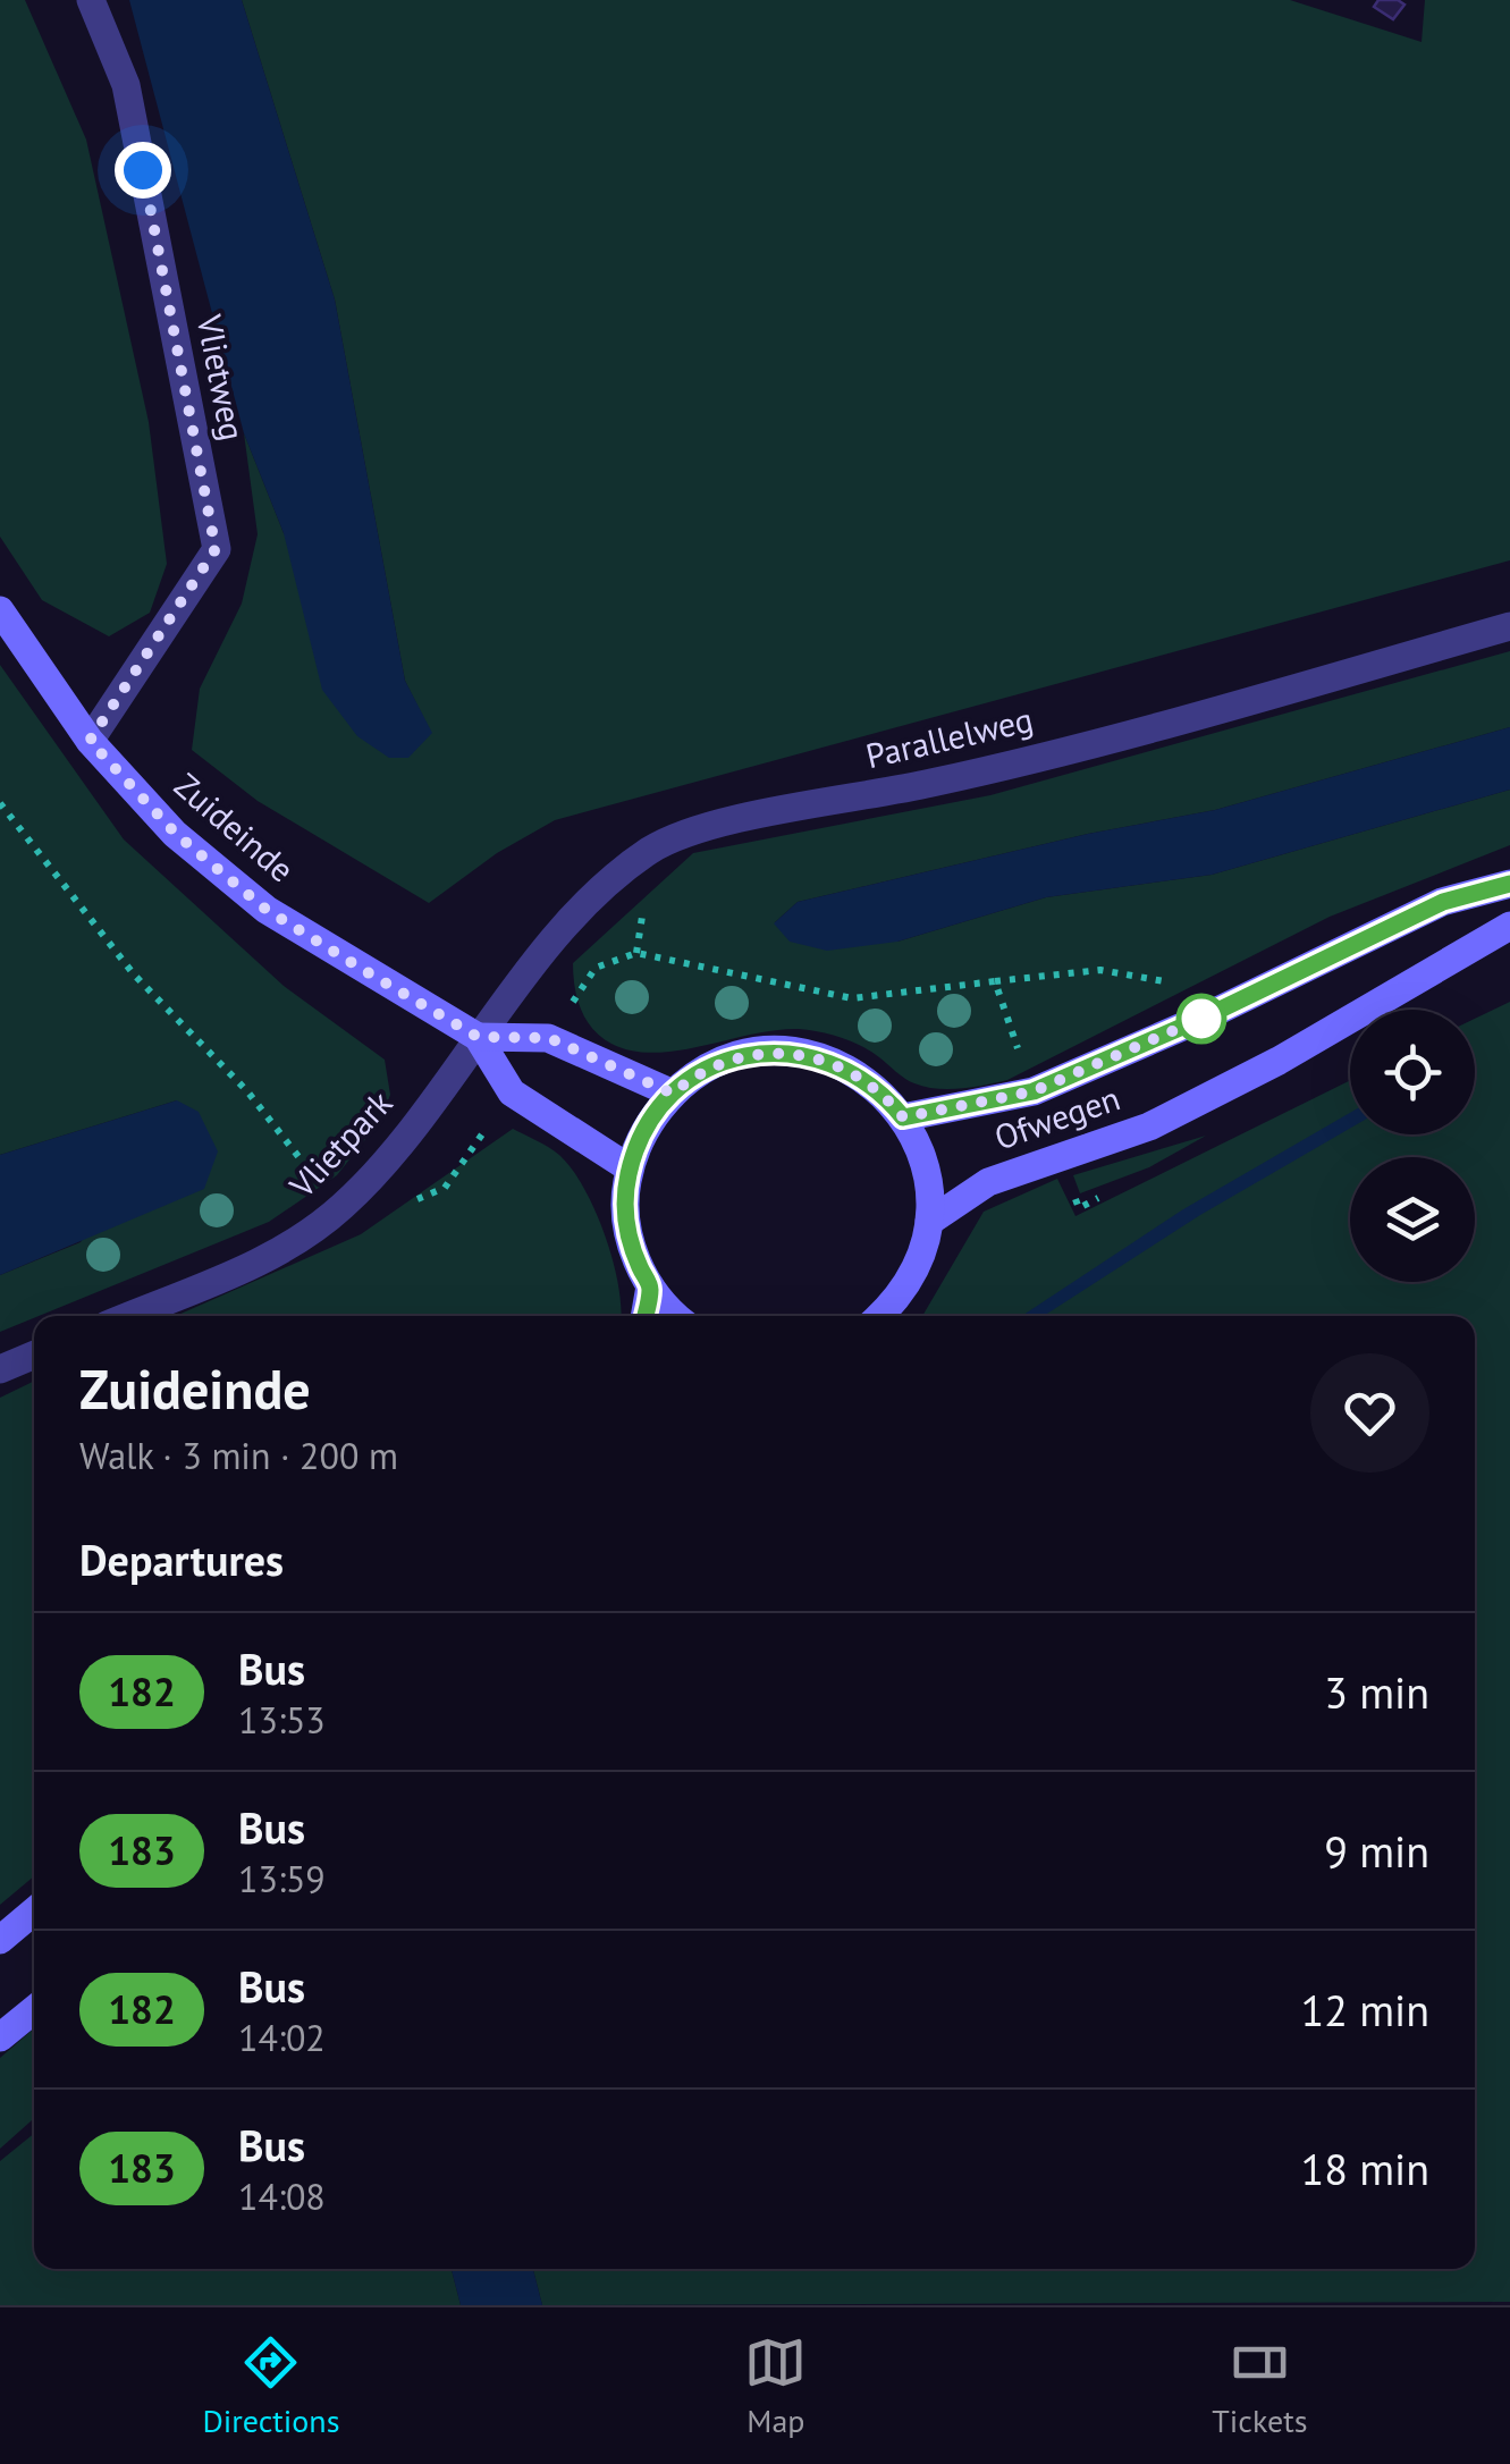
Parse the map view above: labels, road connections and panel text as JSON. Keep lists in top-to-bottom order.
{
  "streets": {
    "main road": ["Zuideinde", "Ofwegen"],
    "street": ["Vlietweg", "Parallelweg", "Vlietpark"]
  },
  "crossings": [
    ["Vlietweg", "Zuideinde"],
    ["Parallelweg", "Zuideinde"],
    ["Parallelweg", "Vlietpark"],
    ["Zuideinde", "Vlietpark"]
  ],
  "lines": ["bus line 182"],
  "page": {
    "heading": [
      ["Zuideinde", "Walk · 3 min · 200 m"],
      "Departures"
    ],
    "list": [
      {
        "mark": "182",
        "name": "Bus",
        "note": "13:53",
        "value": "3 min"
      },
      {
        "mark": "183",
        "name": "Bus",
        "note": "13:59",
        "value": "9 min"
      },
      {
        "mark": "182",
        "name": "Bus",
        "note": "14:02",
        "value": "12 min"
      },
      {
        "mark": "183",
        "name": "Bus",
        "note": "14:08",
        "value": "18 min"
      }
    ],
    "tabs": ["Directions", "Map", "Tickets"]
  }
}
